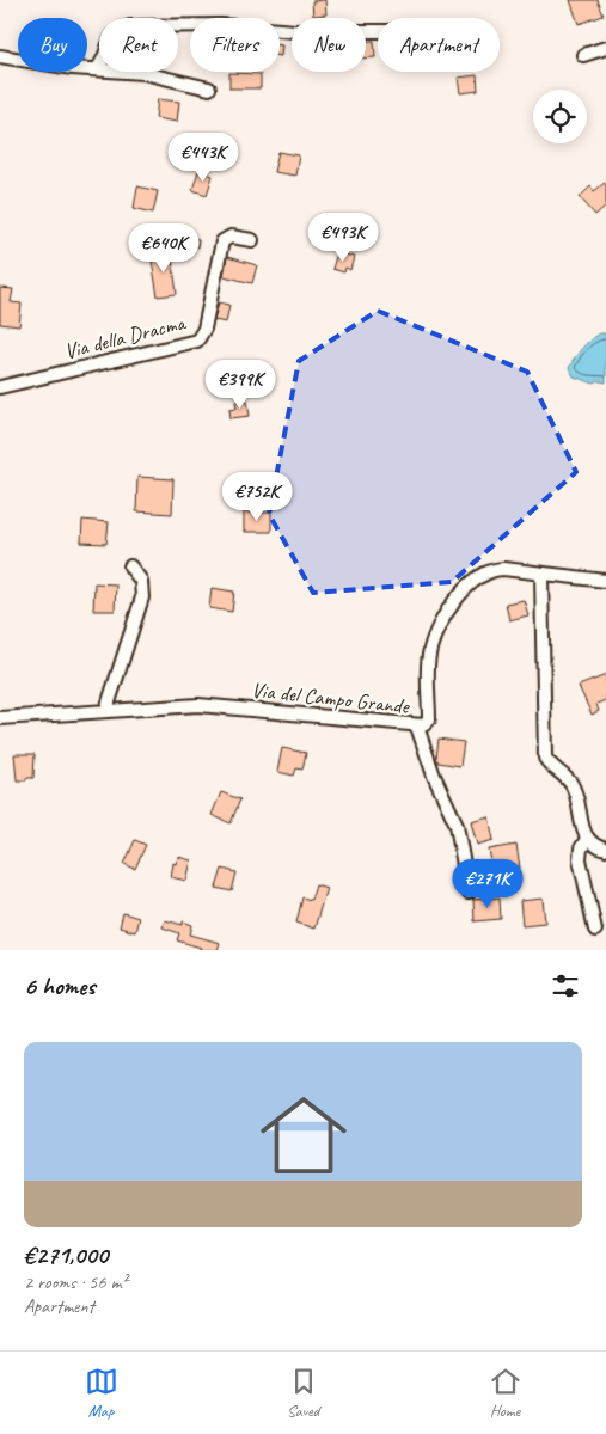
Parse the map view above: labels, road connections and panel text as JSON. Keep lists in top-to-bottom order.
{
  "streets": {
    "street": ["Via della Dracma", "Via del Campo Grande"]
  },
  "page": {
    "chip": [
      "Buy",
      "Rent",
      "Filters",
      "New",
      "Apartment"
    ],
    "price": [
      "€443K",
      "€493K",
      "€640K",
      "€399K",
      "€752K",
      "€271K"
    ],
    "heading": "6 homes",
    "list": [
      {
        "name": "€271,000",
        "note": "2 rooms · 56 m² · Apartment"
      }
    ],
    "tabs": ["Map", "Saved", "Home"]
  }
}
